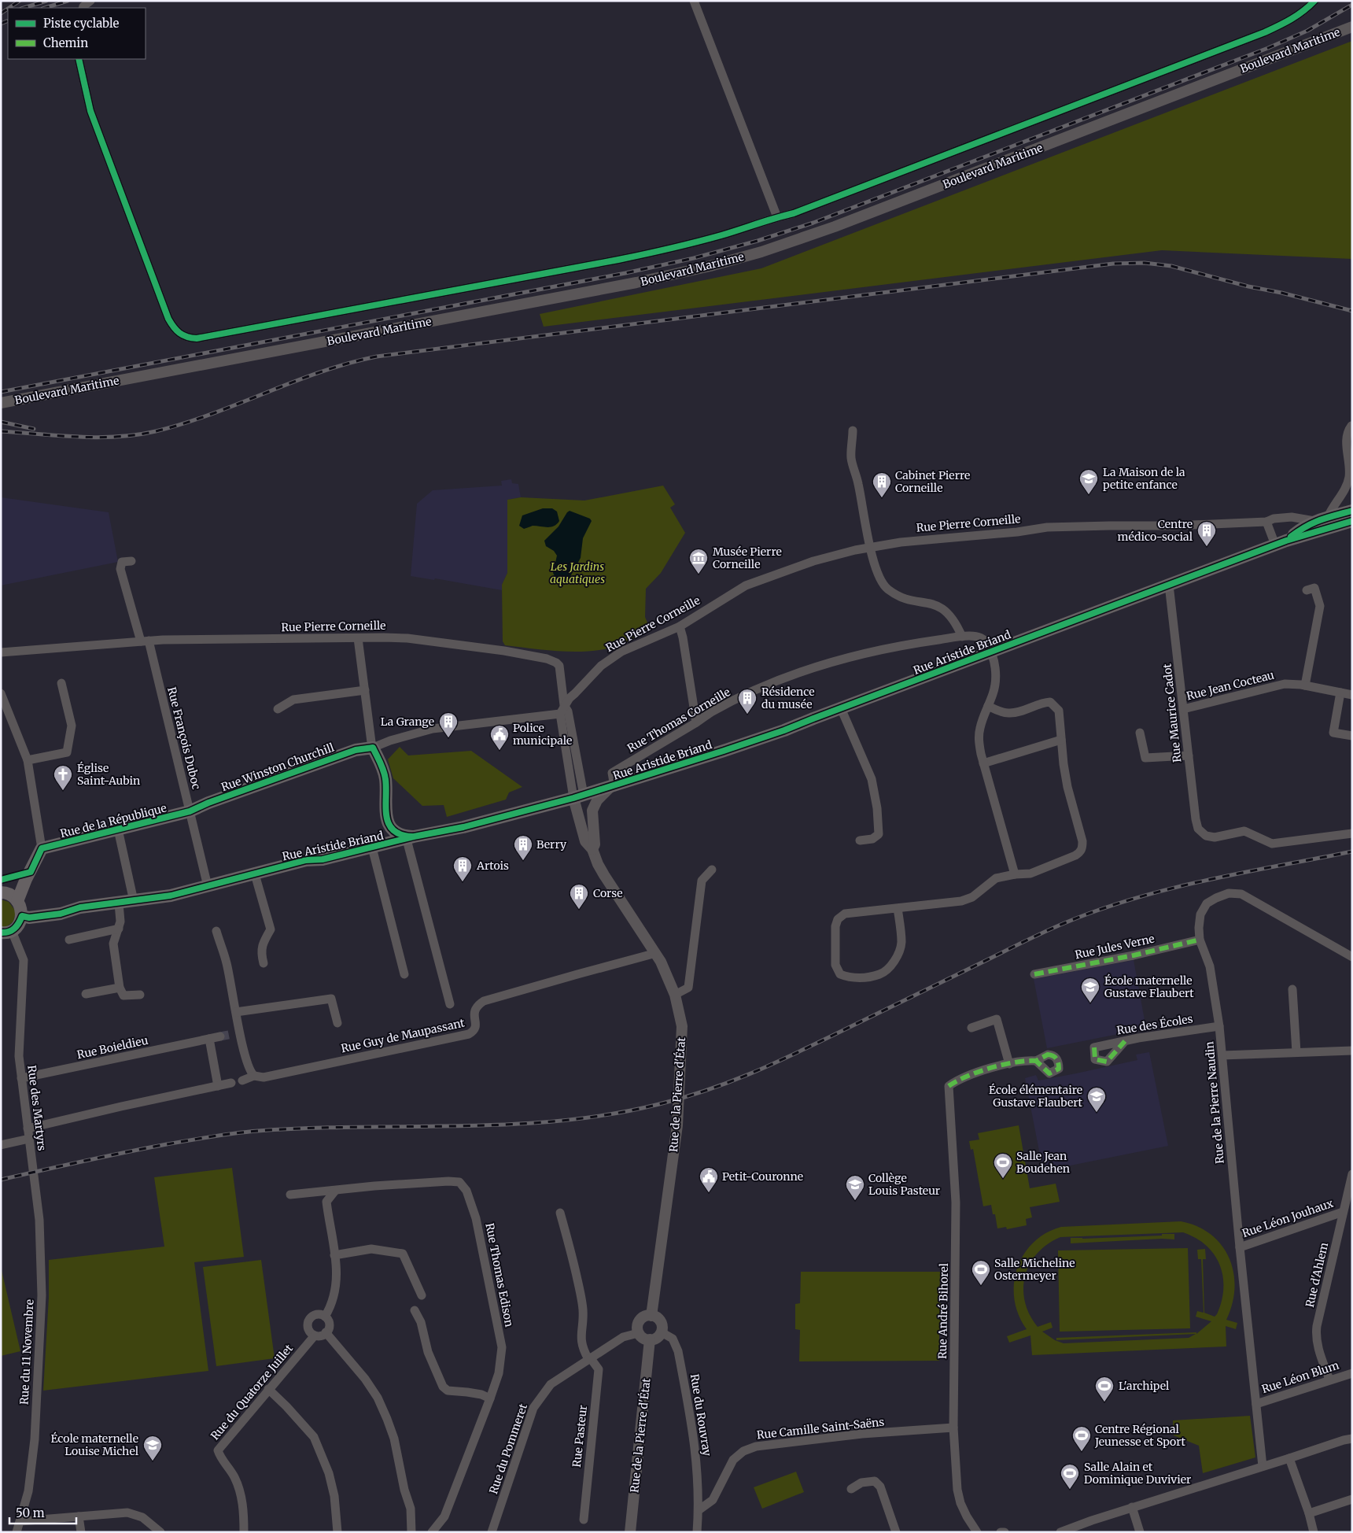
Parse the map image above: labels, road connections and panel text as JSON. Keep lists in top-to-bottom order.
{
  "streets": {
    "main road": ["Rue Aristide Briand", "Rue Winston Churchill", "Rue de la République"],
    "street": [
      "Boulevard Maritime",
      "Rue Pierre Corneille",
      "Rue Jean Cocteau",
      "Rue Maurice Cadot",
      "Rue Thomas Corneille",
      "Rue François Duboc",
      "Rue Jules Verne",
      "Rue des Écoles",
      "Rue Guy de Maupassant",
      "Rue Boieldieu",
      "Rue de la Pierre d'État",
      "Rue de la Pierre Naudin",
      "Rue des Martyrs",
      "Rue Léon Jouhaux",
      "Rue Thomas Edison",
      "Rue d'Ahlem",
      "Rue André Bihorel",
      "Rue du 11 Novembre",
      "Rue Léon Blum",
      "Rue du Quatorze Juillet",
      "Rue du Rouvray",
      "Rue Camille Saint-Saëns",
      "Rue Pasteur",
      "Rue du Pommeret"
    ]
  },
  "crossings": [
    ["Rue Pierre Corneille", "Rue Aristide Briand"],
    ["Rue Pierre Corneille", "Rue François Duboc"],
    ["Rue Pierre Corneille", "Rue Winston Churchill"],
    ["Rue Aristide Briand", "Rue Maurice Cadot"],
    ["Rue Aristide Briand", "Rue Thomas Corneille"],
    ["Rue Aristide Briand", "Rue François Duboc"],
    ["Rue Aristide Briand", "Rue de la Pierre d'État"],
    ["Rue Jean Cocteau", "Rue Maurice Cadot"],
    ["Rue Thomas Corneille", "Rue de la Pierre d'État"],
    ["Rue François Duboc", "Rue Winston Churchill"],
    ["Rue François Duboc", "Rue de la République"],
    ["Rue Winston Churchill", "Rue de la République"],
    ["Rue Jules Verne", "Rue de la Pierre Naudin"],
    ["Rue des Écoles", "Rue de la Pierre Naudin"],
    ["Rue Guy de Maupassant", "Rue de la Pierre d'État"],
    ["Rue Boieldieu", "Rue des Martyrs"],
    ["Rue de la Pierre d'État", "Rue du Rouvray"],
    ["Rue de la Pierre d'État", "Rue du Pommeret"],
    ["Rue de la Pierre Naudin", "Rue Léon Jouhaux"],
    ["Rue de la Pierre Naudin", "Rue Léon Blum"],
    ["Rue des Martyrs", "Rue du 11 Novembre"],
    ["Rue Léon Jouhaux", "Rue d'Ahlem"],
    ["Rue d'Ahlem", "Rue Léon Blum"],
    ["Rue André Bihorel", "Rue Camille Saint-Saëns"],
    ["Rue du Rouvray", "Rue Camille Saint-Saëns"],
    ["Rue du Rouvray", "Rue du Pommeret"],
    ["Rue Pasteur", "Rue du Pommeret"]
  ],
  "parks": ["Les Jardins aquatiques"],
  "places": {
    "school or university": [
      "La Maison de la petite enfance",
      "École maternelle Gustave Flaubert",
      "École élémentaire Gustave Flaubert",
      "Collège Louis Pasteur",
      "École maternelle Louise Michel"
    ],
    "building": [
      "Cabinet Pierre Corneille",
      "Centre médico-social",
      "Résidence du musée",
      "La Grange",
      "Berry",
      "Artois",
      "Corse"
    ],
    "museum": ["Musée Pierre Corneille"],
    "public building": ["Police municipale", "Petit-Couronne"],
    "church": ["Église Saint-Aubin"],
    "sports": [
      "Salle Jean Boudehen",
      "Salle Micheline Ostermeyer",
      "L'archipel",
      "Centre Régional Jeunesse et Sport",
      "Salle Alain et Dominique Duvivier"
    ]
  },
  "legend": ["Piste cyclable", "Chemin"],
  "scale_bar": "50 m"
}
